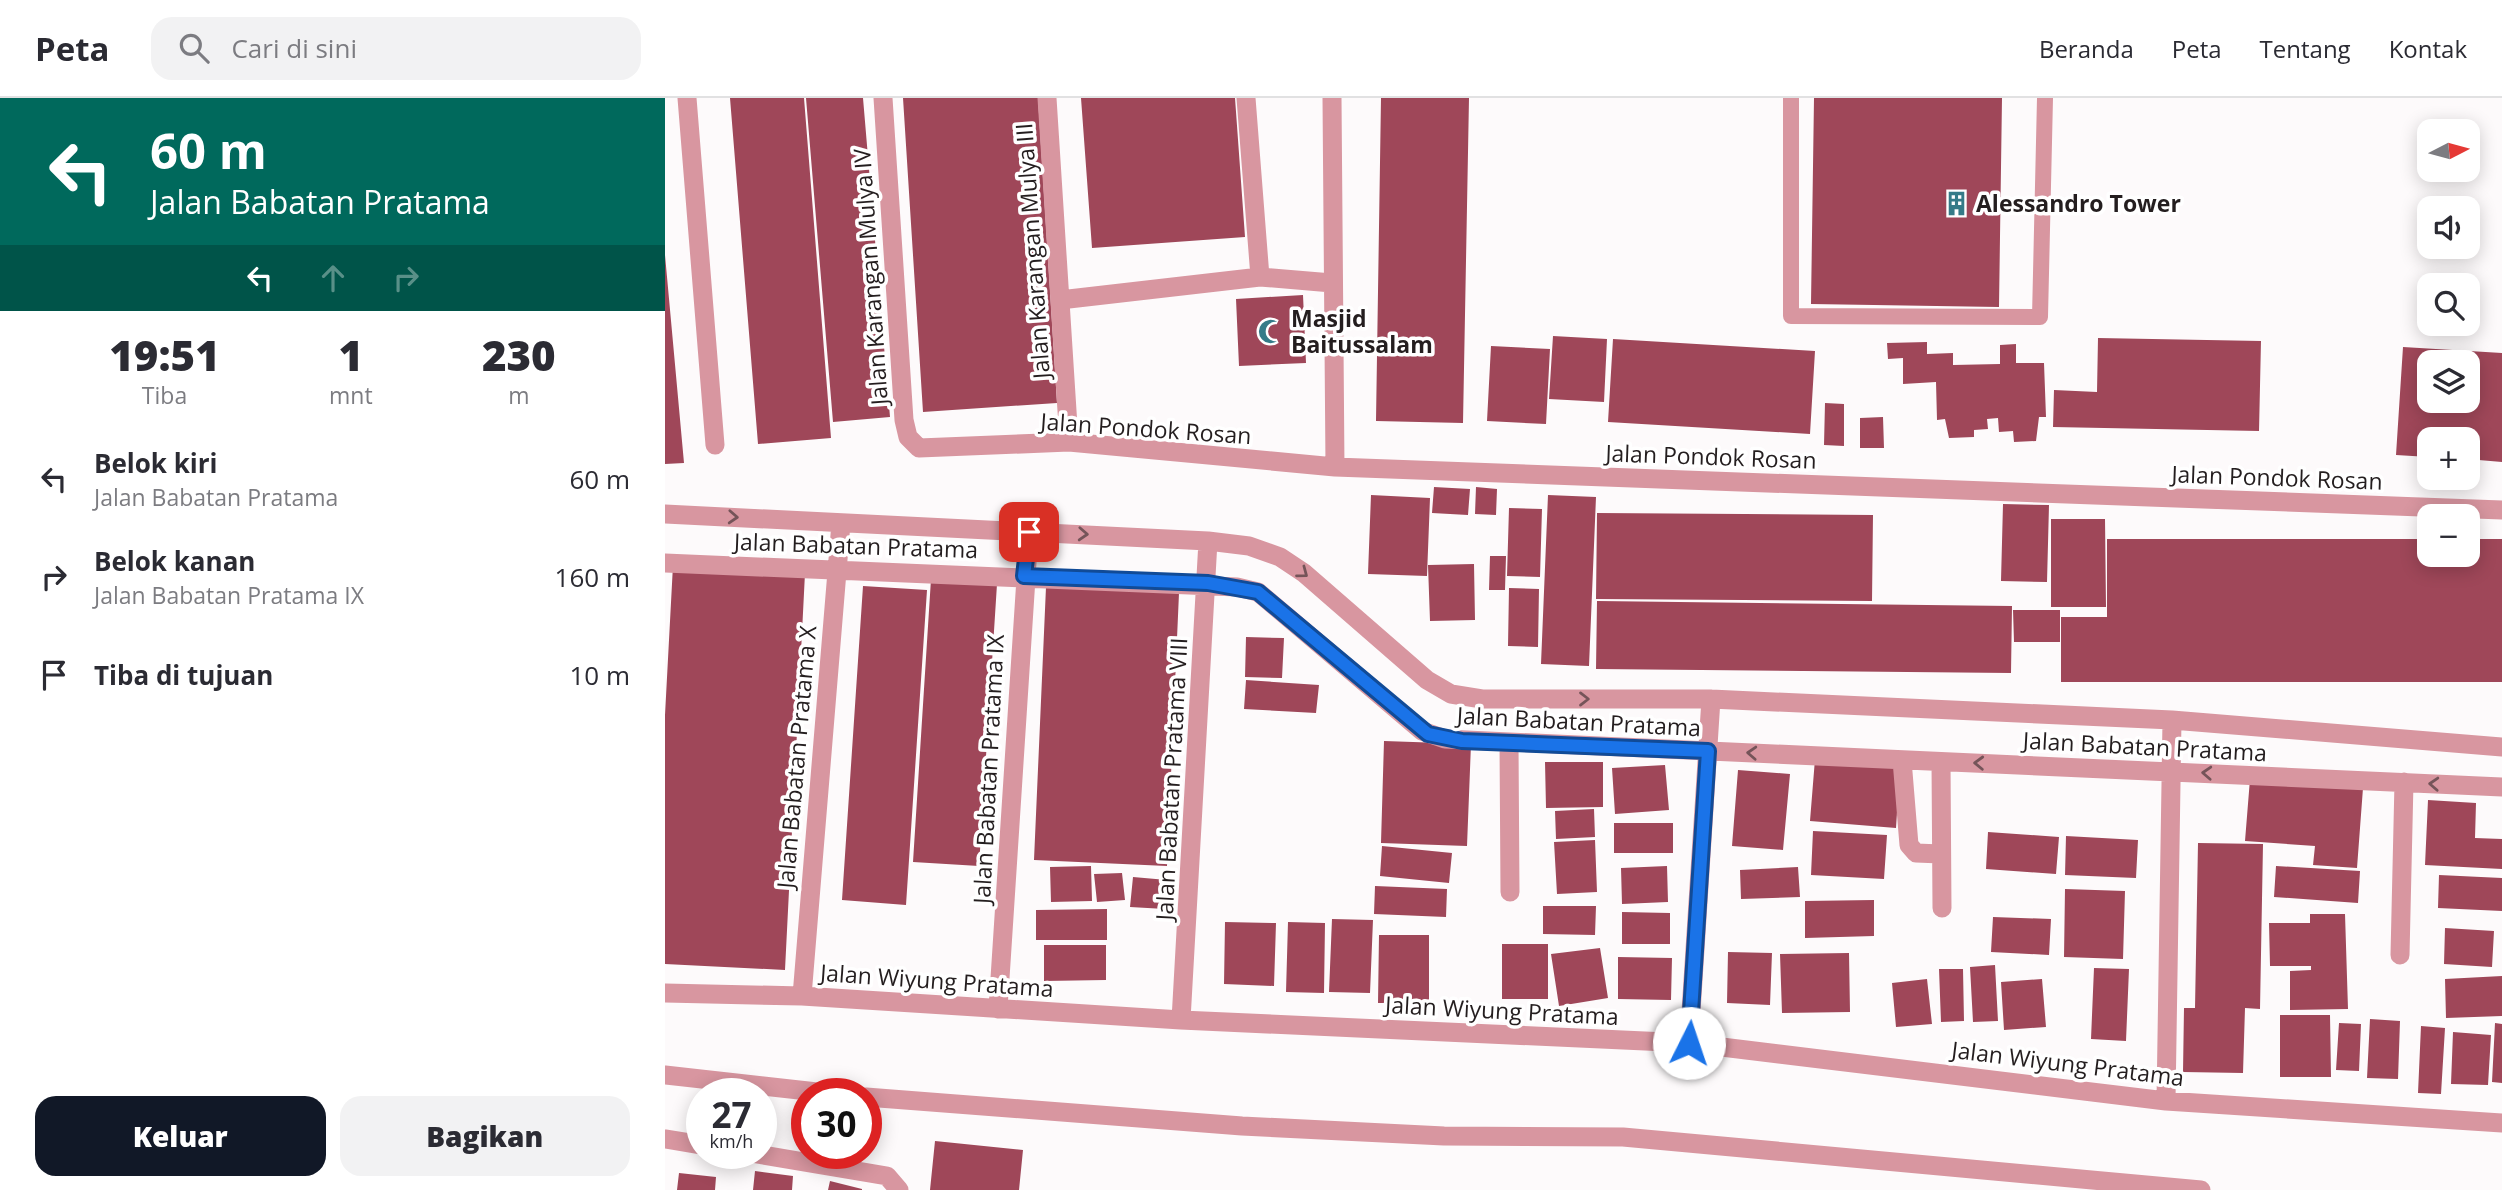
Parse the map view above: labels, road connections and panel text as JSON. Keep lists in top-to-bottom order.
{
  "streets": {
    "street": [
      "Jalan Karangan Mulya III",
      "Jalan Karangan Mulya IV",
      "Jalan Pondok Rosan",
      "Jalan Babatan Pratama",
      "Jalan Babatan Pratama X",
      "Jalan Babatan Pratama IX",
      "Jalan Babatan Pratama VIII",
      "Jalan Wiyung Pratama"
    ]
  },
  "crossings": [
    ["Jalan Karangan Mulya III", "Jalan Pondok Rosan"],
    ["Jalan Karangan Mulya IV", "Jalan Pondok Rosan"],
    ["Jalan Babatan Pratama", "Jalan Babatan Pratama X"],
    ["Jalan Babatan Pratama", "Jalan Babatan Pratama IX"],
    ["Jalan Babatan Pratama", "Jalan Babatan Pratama VIII"],
    ["Jalan Babatan Pratama X", "Jalan Wiyung Pratama"],
    ["Jalan Babatan Pratama IX", "Jalan Wiyung Pratama"],
    ["Jalan Babatan Pratama VIII", "Jalan Wiyung Pratama"]
  ],
  "places": {
    "building": ["Alessandro Tower"],
    "mosque": ["Masjid Baitussalam"]
  },
  "north": "right",
  "page": {
    "header": "Peta",
    "search": "Cari di sini",
    "nav": [
      "Beranda",
      "Peta",
      "Tentang",
      "Kontak"
    ],
    "turn": ["60 m", "Jalan Babatan Pratama"],
    "map_buttons": ["+", "−"],
    "eta": [
      "19:51",
      "Tiba",
      "1",
      "mnt",
      "230",
      "m"
    ],
    "list": [
      {
        "name": "Belok kiri",
        "note": "Jalan Babatan Pratama",
        "value": "60 m"
      },
      {
        "name": "Belok kanan",
        "note": "Jalan Babatan Pratama IX",
        "value": "160 m"
      },
      {
        "name": "Tiba di tujuan",
        "value": "10 m"
      }
    ],
    "speed": "27 km/h",
    "limit": "30",
    "buttons": ["Keluar", "Bagikan"]
  }
}
